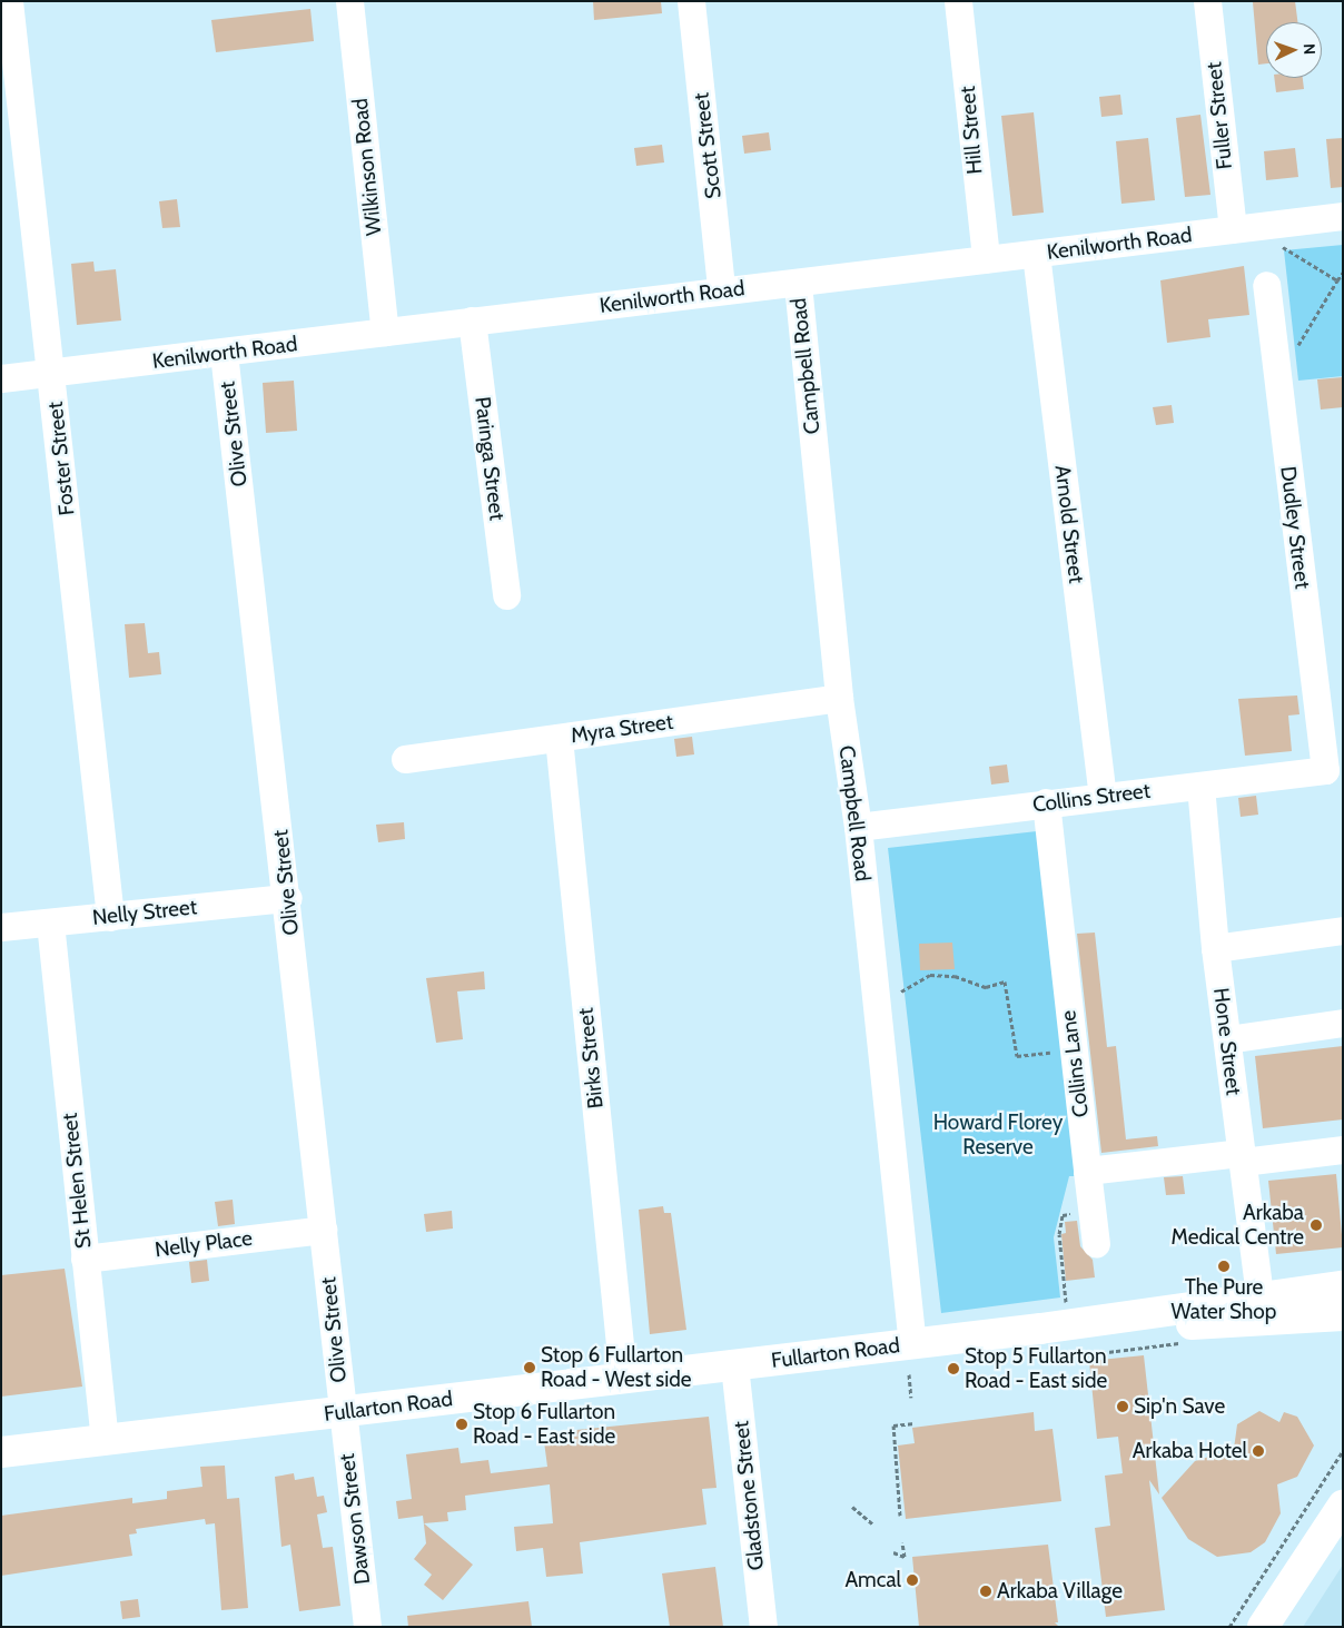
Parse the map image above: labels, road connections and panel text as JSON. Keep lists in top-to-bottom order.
{
  "streets": {
    "main road": ["Fullarton Road"],
    "street": [
      "Fuller Street",
      "Hill Street",
      "Scott Street",
      "Wilkinson Road",
      "Kenilworth Road",
      "Campbell Road",
      "Olive Street",
      "Foster Street",
      "Paringa Street",
      "Arnold Street",
      "Dudley Street",
      "Myra Street",
      "Collins Street",
      "Nelly Street",
      "Hone Street",
      "Birks Street",
      "Collins Lane",
      "St Helen Street",
      "Nelly Place",
      "Gladstone Street",
      "Dawson Street"
    ]
  },
  "crossings": [
    ["Fuller Street", "Kenilworth Road"],
    ["Hill Street", "Kenilworth Road"],
    ["Scott Street", "Kenilworth Road"],
    ["Wilkinson Road", "Kenilworth Road"],
    ["Kenilworth Road", "Campbell Road"],
    ["Kenilworth Road", "Olive Street"],
    ["Kenilworth Road", "Foster Street"],
    ["Kenilworth Road", "Paringa Street"],
    ["Kenilworth Road", "Arnold Street"],
    ["Campbell Road", "Myra Street"],
    ["Campbell Road", "Collins Street"],
    ["Campbell Road", "Fullarton Road"],
    ["Olive Street", "Nelly Street"],
    ["Olive Street", "Nelly Place"],
    ["Olive Street", "Fullarton Road"],
    ["Olive Street", "Dawson Street"],
    ["Foster Street", "Nelly Street"],
    ["Arnold Street", "Collins Street"],
    ["Dudley Street", "Collins Street"],
    ["Myra Street", "Birks Street"],
    ["Collins Street", "Hone Street"],
    ["Collins Street", "Collins Lane"],
    ["Nelly Street", "St Helen Street"],
    ["Hone Street", "Fullarton Road"],
    ["Birks Street", "Fullarton Road"],
    ["St Helen Street", "Nelly Place"],
    ["St Helen Street", "Fullarton Road"],
    ["Fullarton Road", "Gladstone Street"],
    ["Fullarton Road", "Dawson Street"]
  ],
  "parks": ["Howard Florey Reserve"],
  "places": [
    "Arkaba Medical Centre",
    "The Pure Water Shop",
    "Stop 6 Fullarton Road - West side",
    "Stop 5 Fullarton Road - East side",
    "Sip'n Save",
    "Stop 6 Fullarton Road - East side",
    "Arkaba Hotel",
    "Amcal",
    "Arkaba Village"
  ],
  "north": "right"
}
